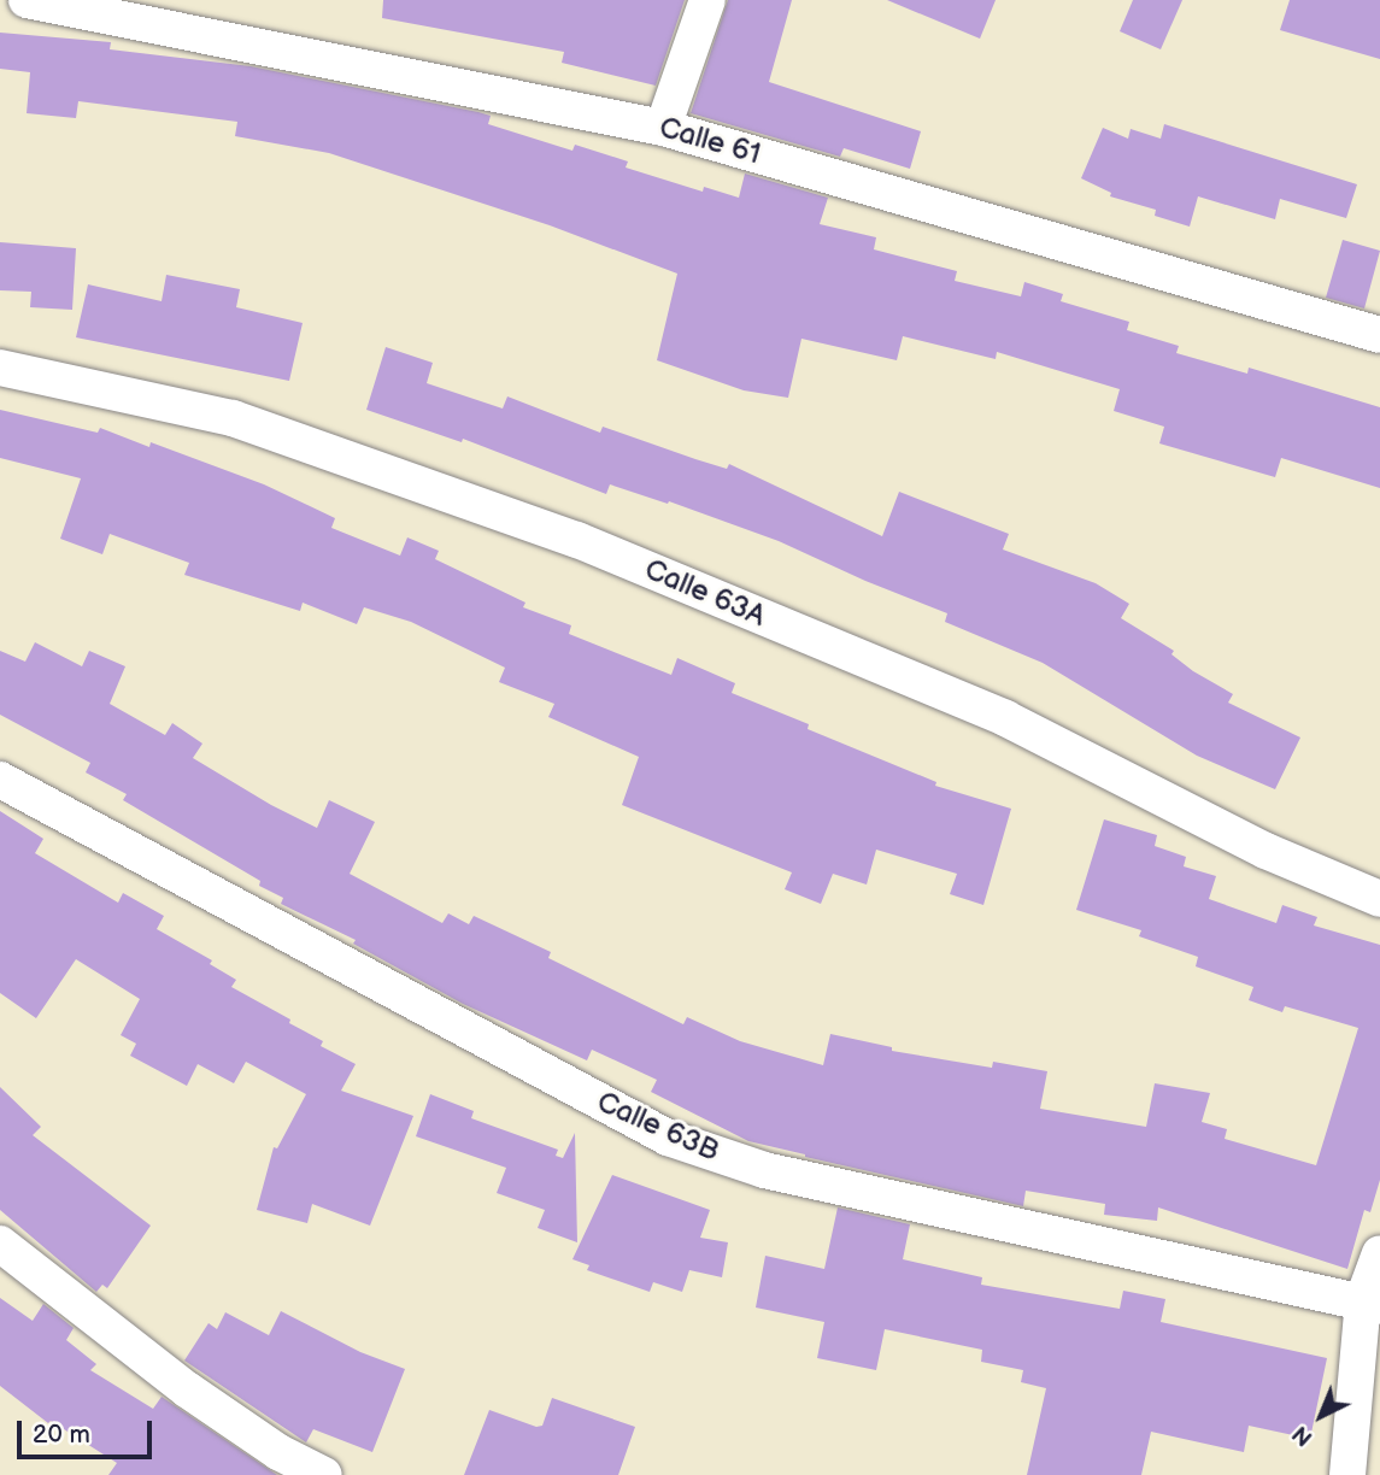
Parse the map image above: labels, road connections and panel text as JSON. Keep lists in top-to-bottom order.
{
  "streets": {
    "street": ["Calle 61", "Calle 63A", "Calle 63B"]
  },
  "scale_bar": "20 m",
  "north": "bottom left"
}
